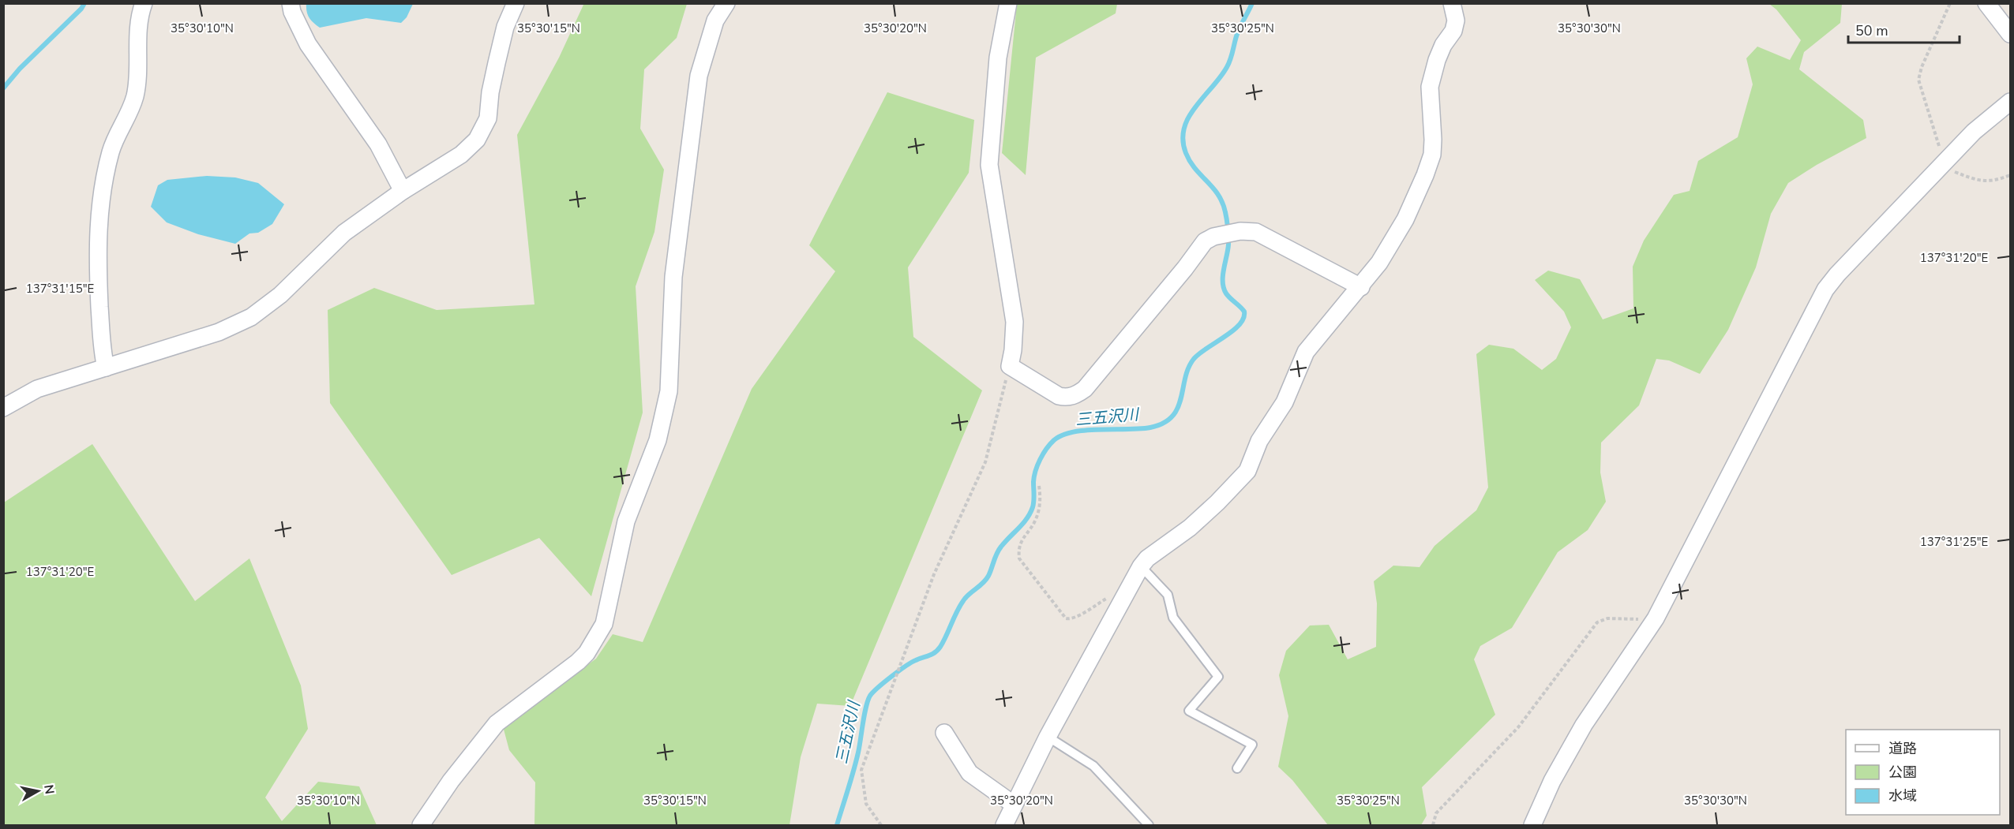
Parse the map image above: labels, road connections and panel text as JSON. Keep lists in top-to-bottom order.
{
  "water": ["三五沢川"],
  "legend": ["道路", "公園", "水域"],
  "scale_bar": "50 m",
  "north": "right",
  "coordinates": [
    "35°30'10\"N",
    "35°30'15\"N",
    "35°30'20\"N",
    "35°30'25\"N",
    "35°30'30\"N",
    "137°31'20\"E",
    "137°31'15\"E",
    "137°31'25\"E"
  ]
}
